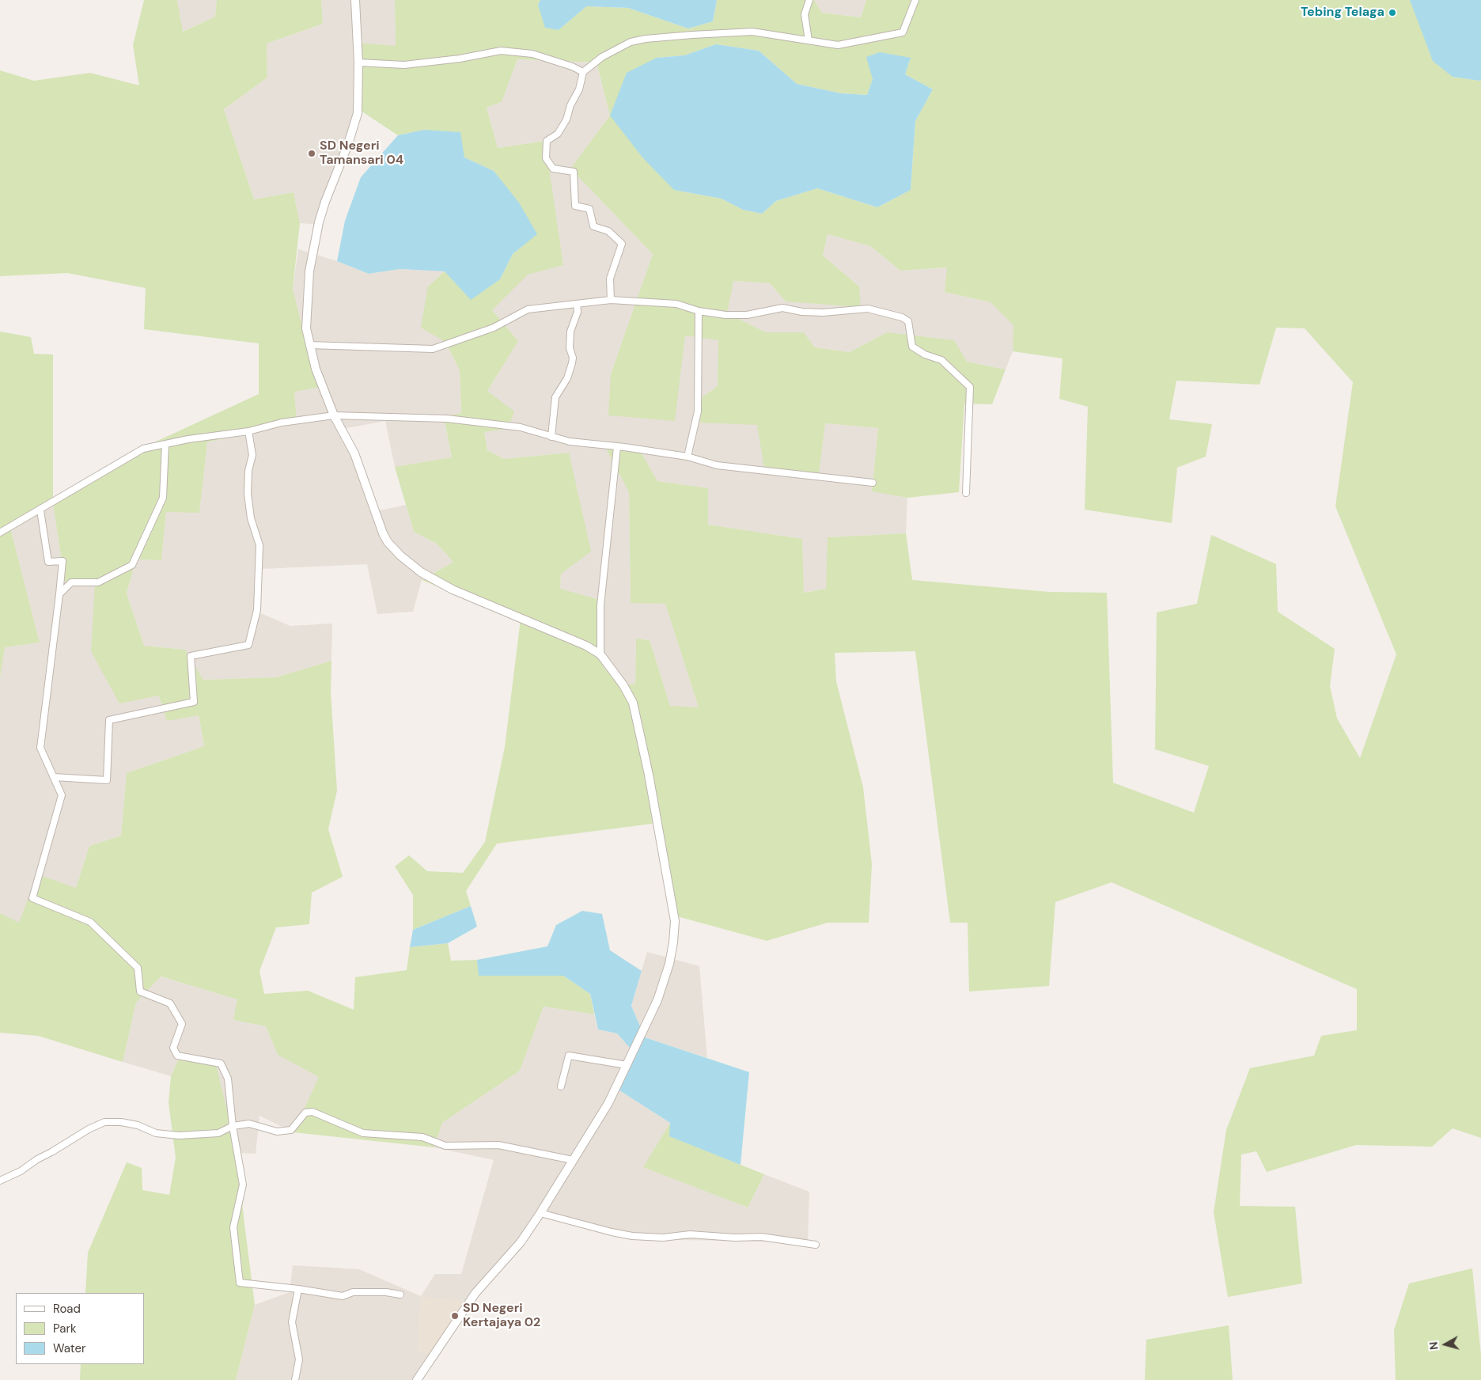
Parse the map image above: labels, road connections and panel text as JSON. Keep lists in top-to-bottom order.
{
  "places": ["Tebing Telaga", "SD Negeri Tamansari 04", "SD Negeri Kertajaya 02"],
  "legend": ["Road", "Park", "Water"],
  "north": "left"
}
